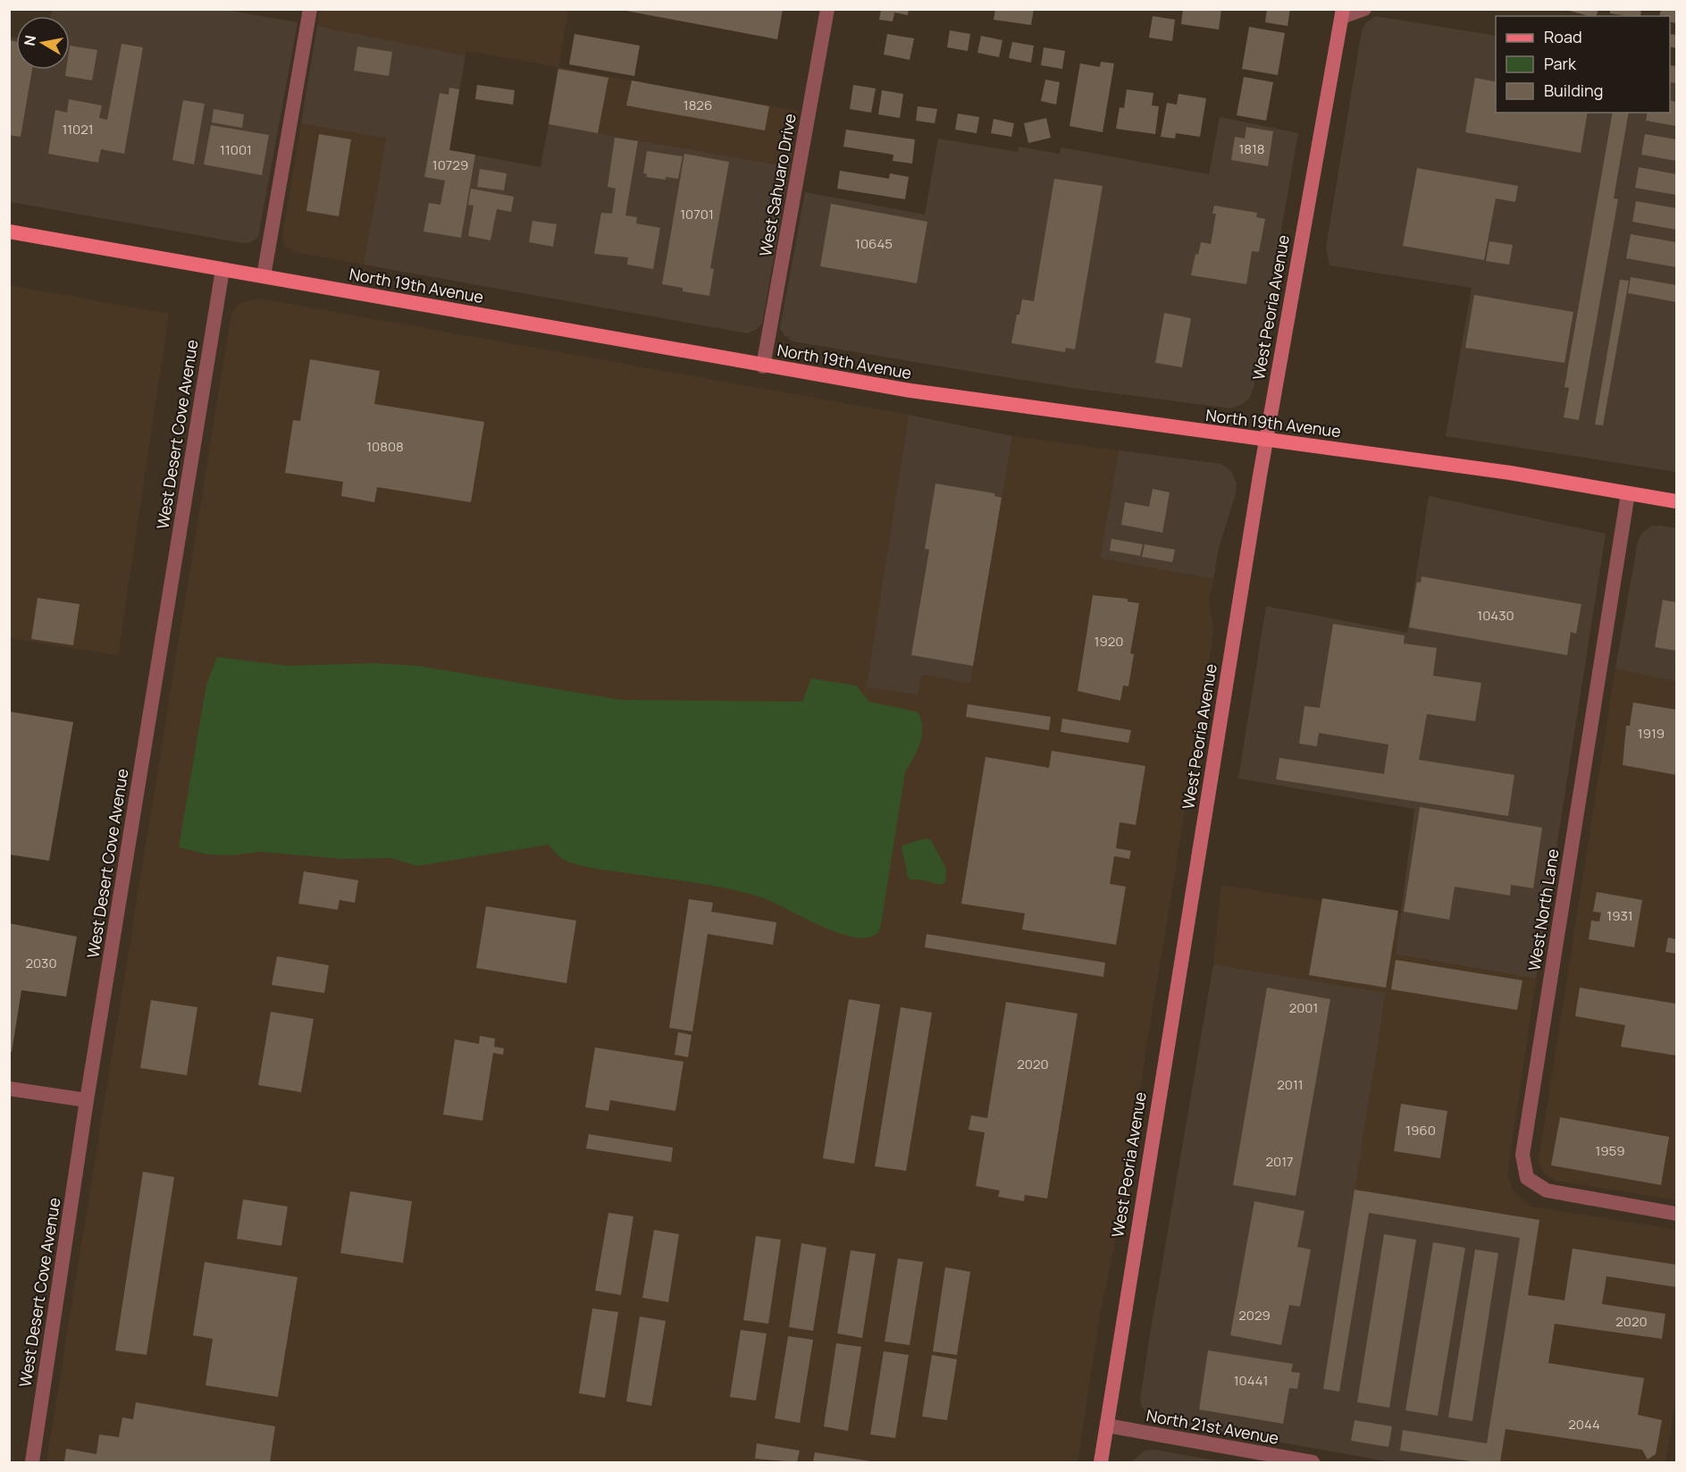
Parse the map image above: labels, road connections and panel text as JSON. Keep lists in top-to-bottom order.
{
  "streets": {
    "main road": ["North 19th Avenue", "West Peoria Avenue"],
    "street": [
      "West Sahuaro Drive",
      "West Desert Cove Avenue",
      "West North Lane",
      "North 21st Avenue"
    ]
  },
  "crossings": [
    ["West Sahuaro Drive", "North 19th Avenue"],
    ["North 19th Avenue", "West Peoria Avenue"],
    ["North 19th Avenue", "West Desert Cove Avenue"],
    ["North 19th Avenue", "West North Lane"],
    ["West Peoria Avenue", "North 21st Avenue"]
  ],
  "house_numbers": [
    "1826",
    "11021",
    "1818",
    "11001",
    "10729",
    "10701",
    "10645",
    "10808",
    "10430",
    "1920",
    "1919",
    "1931",
    "2030",
    "2001",
    "2020",
    "2011",
    "1960",
    "1959",
    "2017",
    "2029",
    "2020",
    "10441",
    "2044"
  ],
  "legend": ["Road", "Park", "Building"],
  "north": "left"
}
